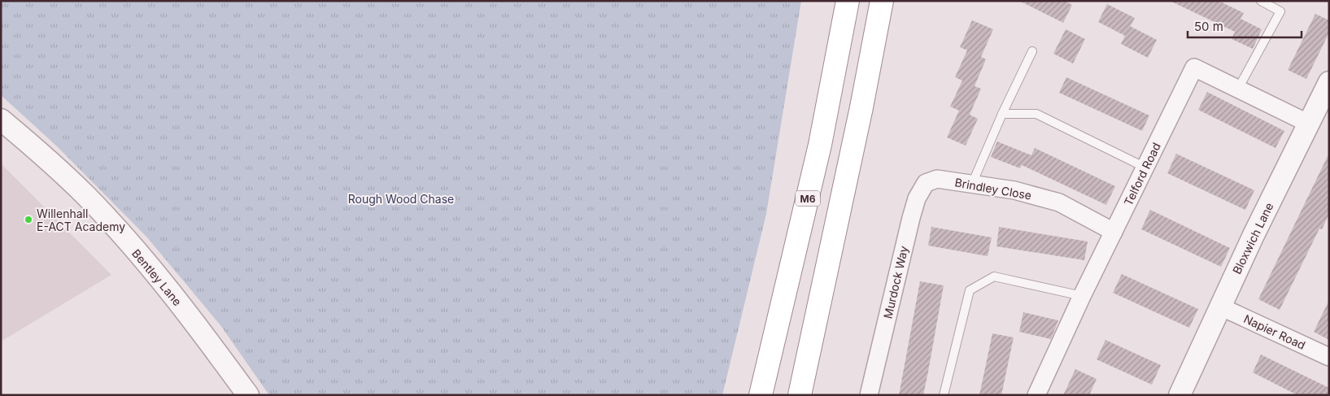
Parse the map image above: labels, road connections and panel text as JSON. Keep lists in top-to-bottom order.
{
  "streets": {
    "highway": ["M6"],
    "street": [
      "Telford Road",
      "Brindley Close",
      "Bloxwich Lane",
      "Bentley Lane",
      "Murdock Way",
      "Napier Road"
    ]
  },
  "crossings": [
    ["Telford Road", "Brindley Close"],
    ["Telford Road", "Bloxwich Lane"],
    ["Brindley Close", "Murdock Way"],
    ["Bloxwich Lane", "Napier Road"]
  ],
  "parks": ["Rough Wood Chase"],
  "places": ["Willenhall E-ACT Academy"],
  "scale_bar": "50 m"
}
